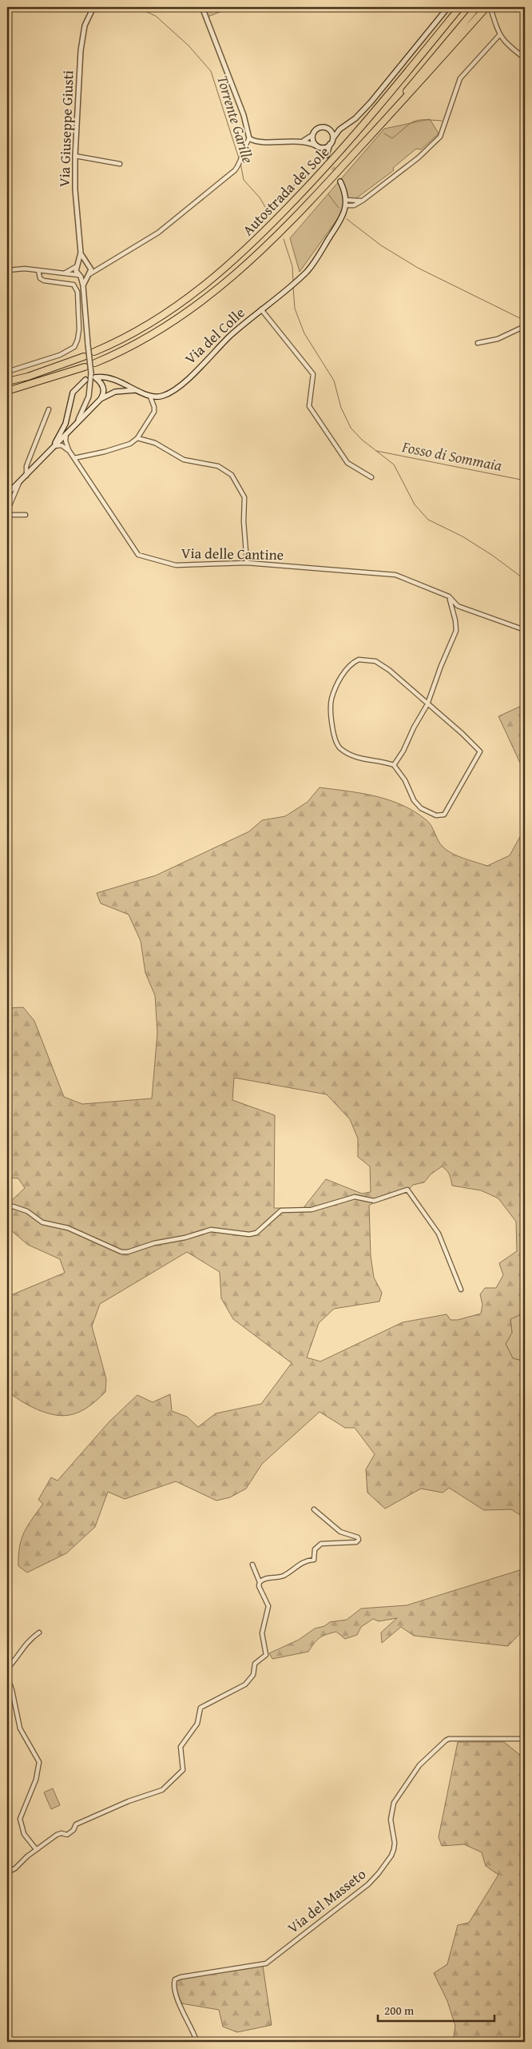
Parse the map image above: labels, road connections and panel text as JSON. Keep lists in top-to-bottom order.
{
  "streets": {
    "highway": ["Autostrada del Sole"],
    "main road": ["Via del Colle"],
    "street": ["Via Giuseppe Giusti", "Via delle Cantine", "Via del Masseto"]
  },
  "water": ["Torrente Garille", "Fosso di Sommaia"],
  "scale_bar": "200 m"
}
